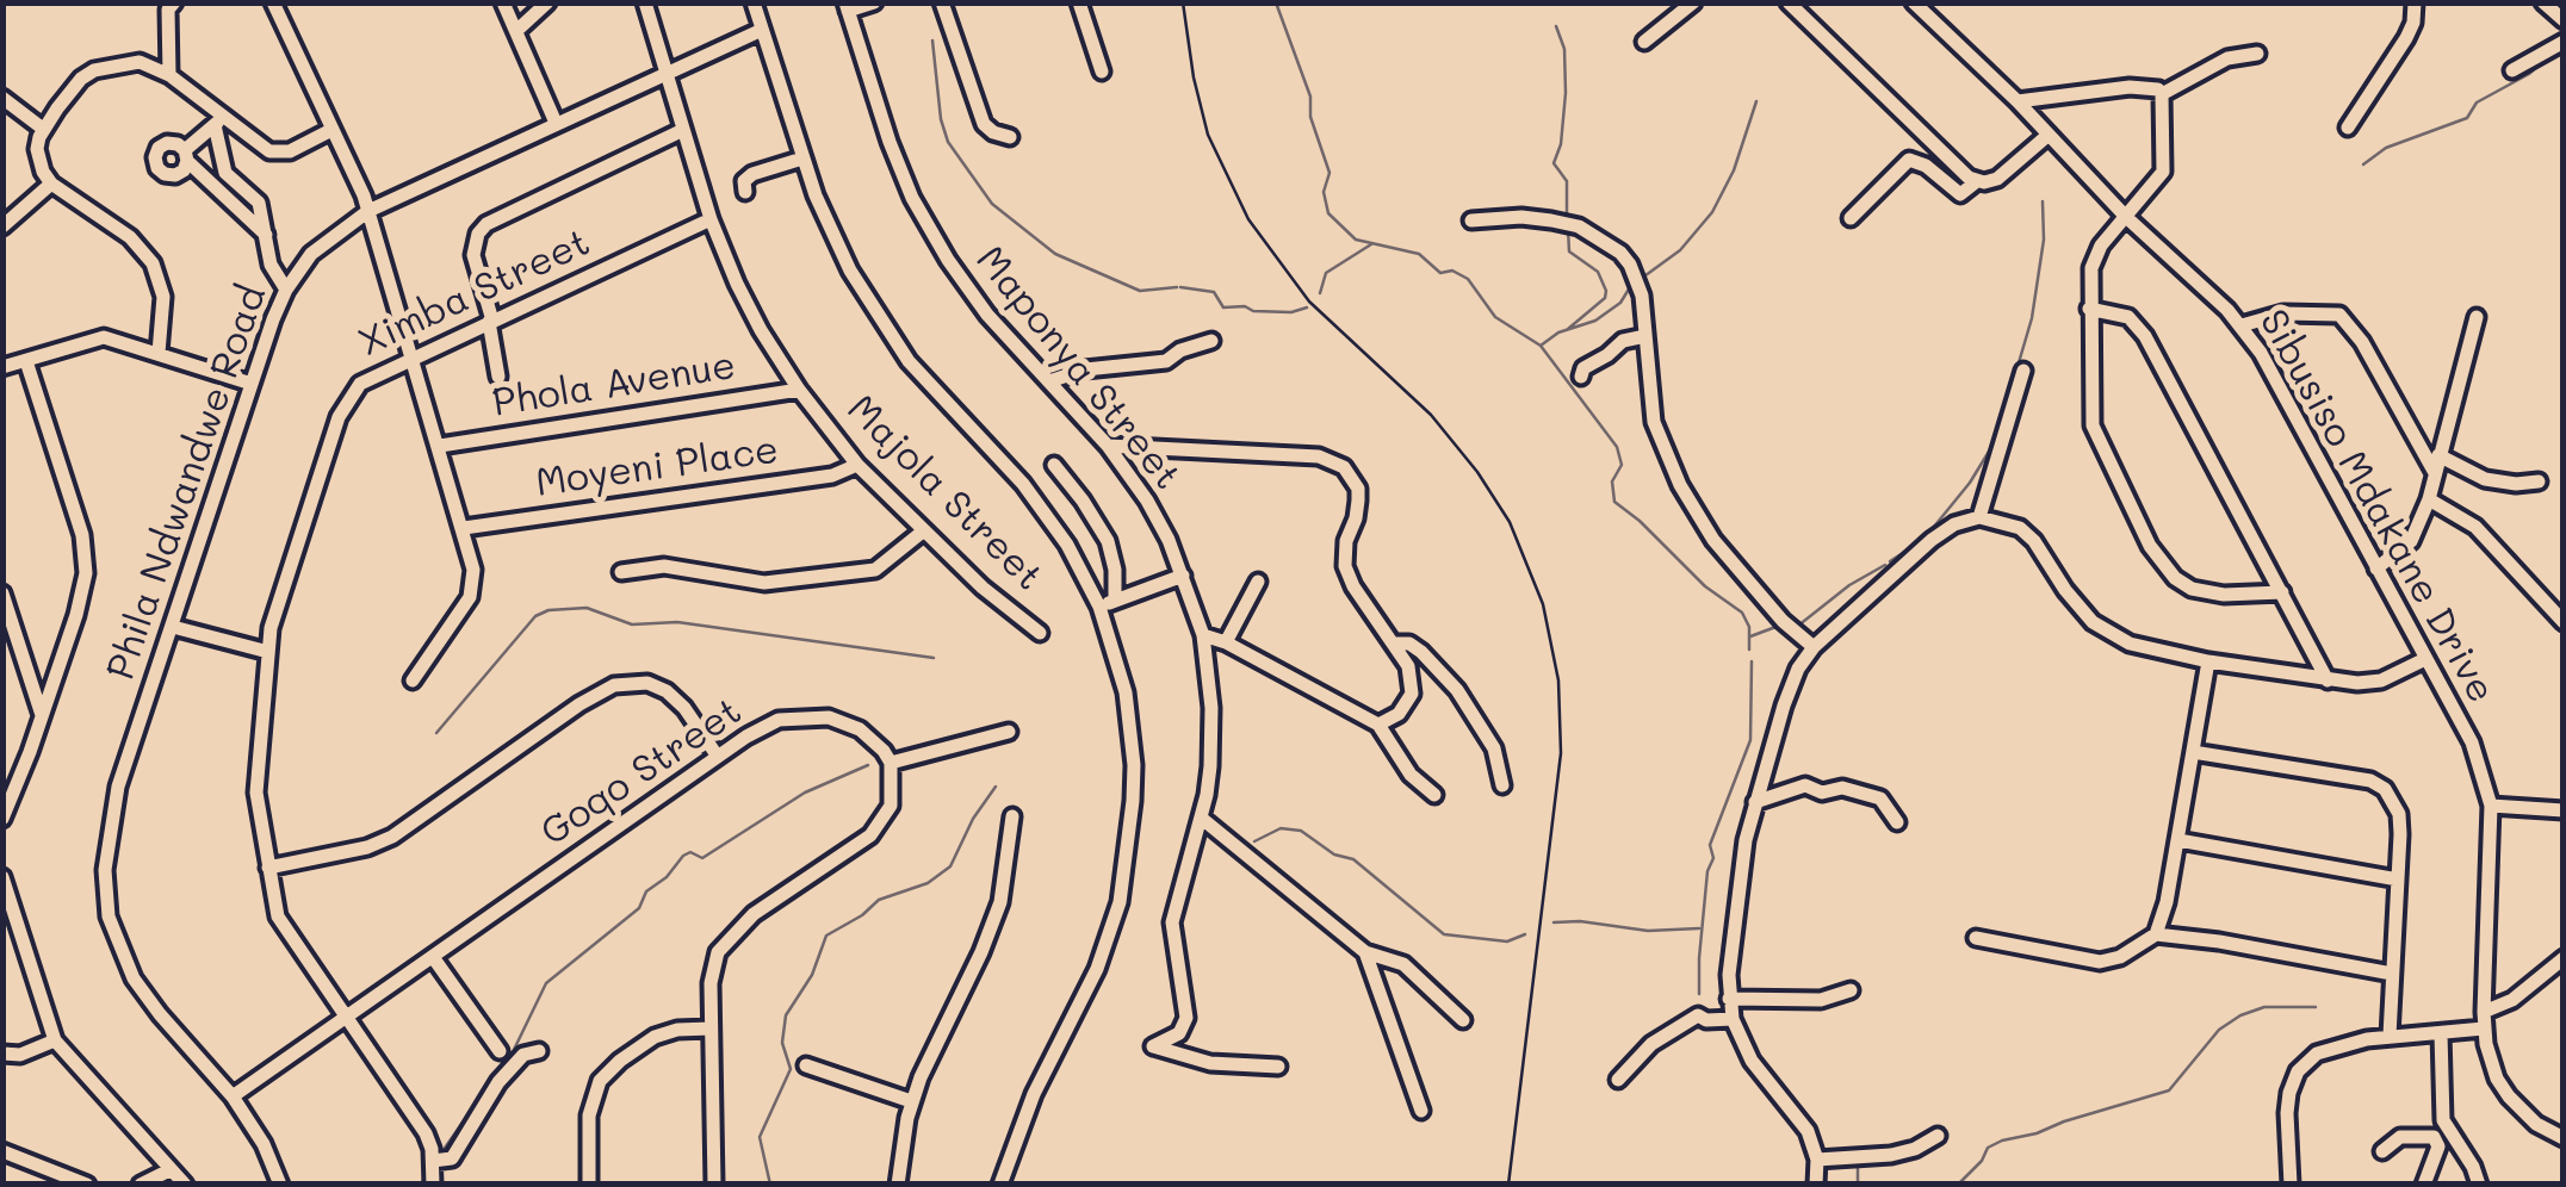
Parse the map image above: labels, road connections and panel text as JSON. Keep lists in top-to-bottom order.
{
  "streets": {
    "street": [
      "Ximba Street",
      "Maponya Street",
      "Phola Avenue",
      "Moyeni Place",
      "Phila Ndwandwe Road",
      "Majola Street",
      "Sibusiso Mdakane Drive",
      "Goqo Street"
    ]
  },
  "crossings": [
    ["Ximba Street", "Majola Street"],
    ["Ximba Street", "Goqo Street"],
    ["Phola Avenue", "Majola Street"],
    ["Moyeni Place", "Majola Street"],
    ["Phila Ndwandwe Road", "Majola Street"],
    ["Phila Ndwandwe Road", "Goqo Street"]
  ]
}
